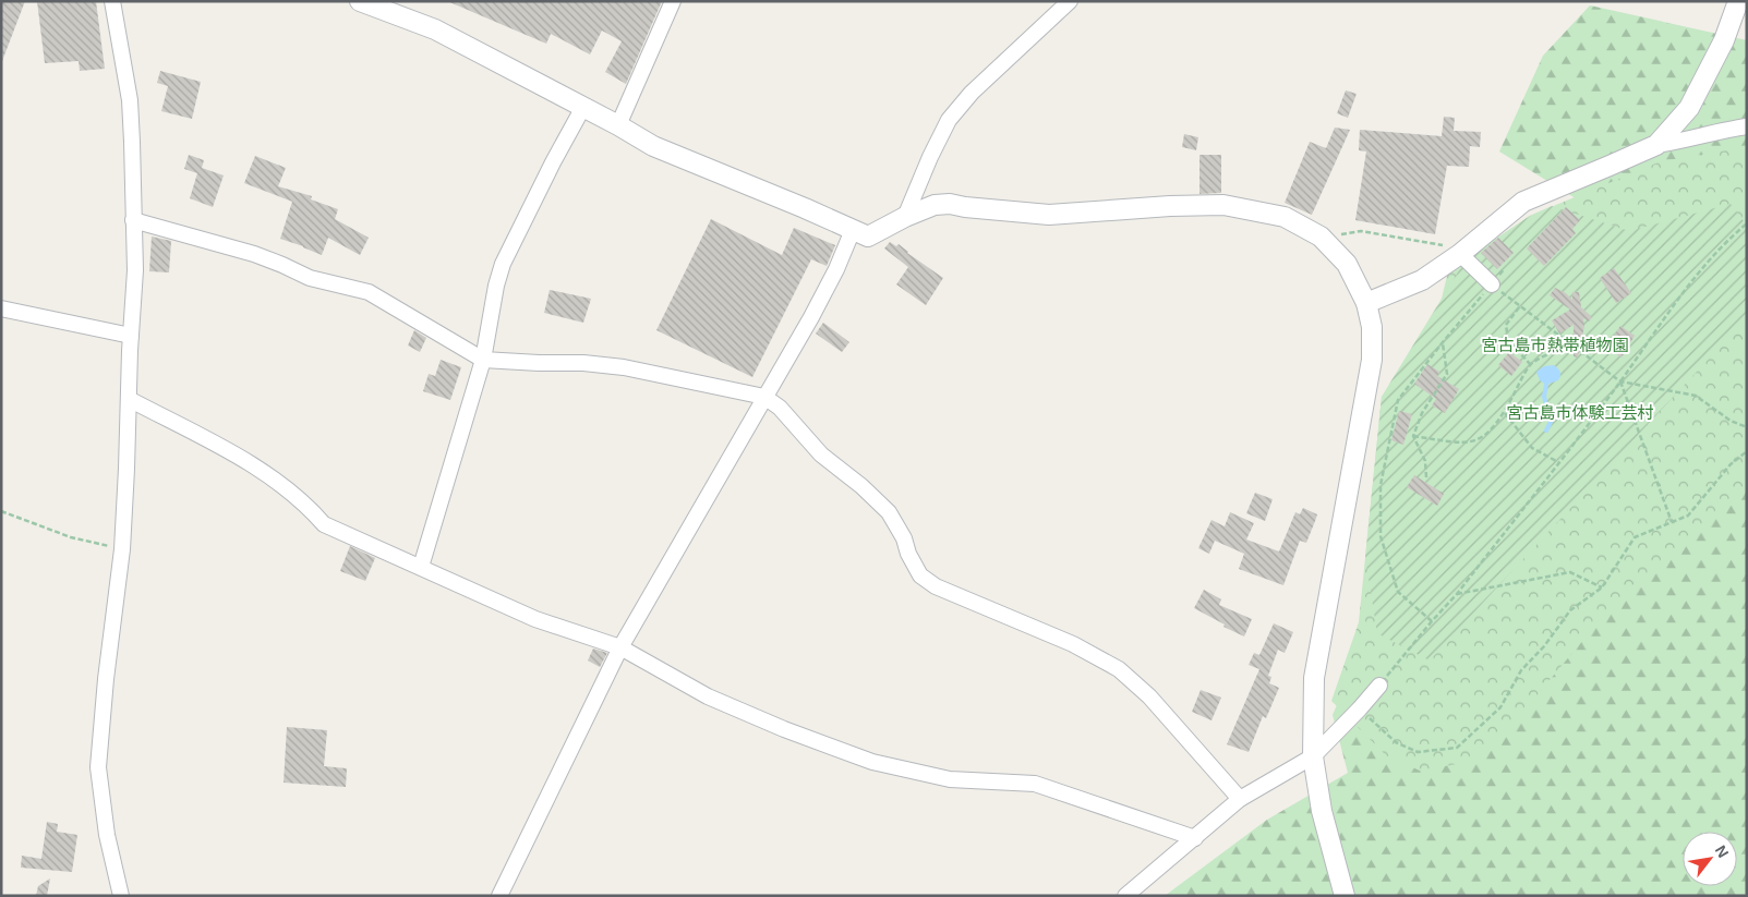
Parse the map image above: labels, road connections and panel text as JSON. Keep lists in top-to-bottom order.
{
  "parks": ["宮古島市熱帯植物園", "宮古島市体験工芸村"],
  "north": "top right"
}
